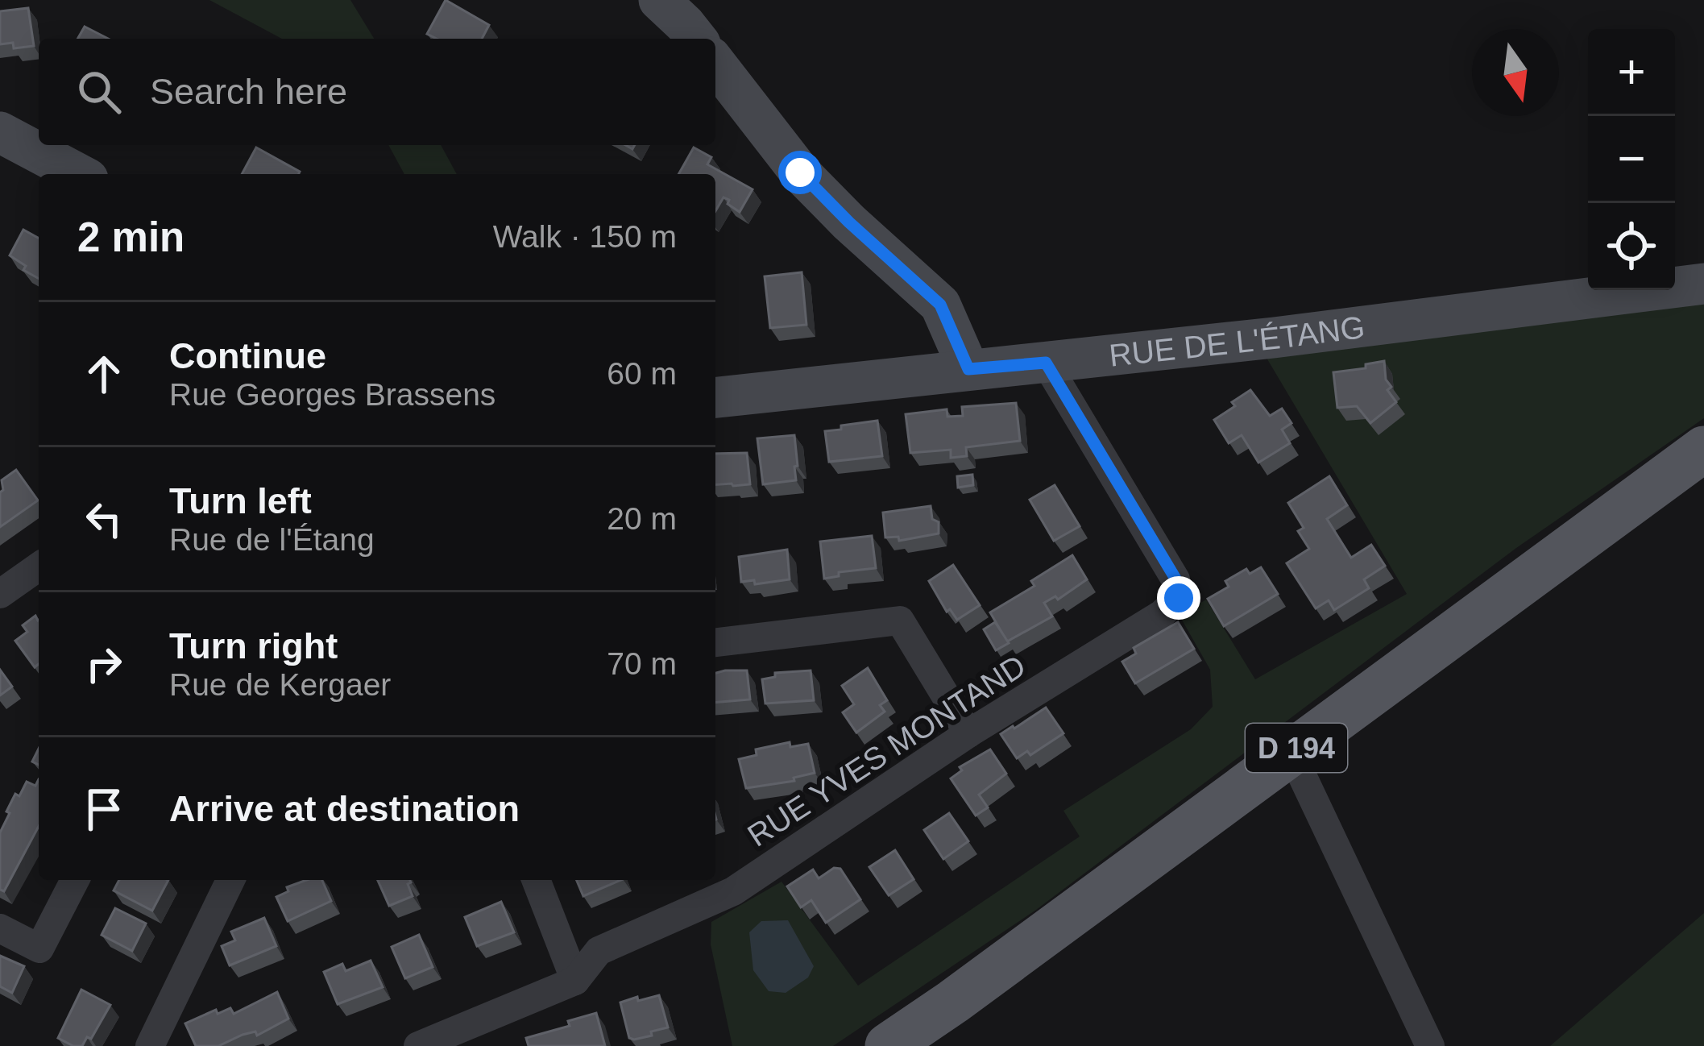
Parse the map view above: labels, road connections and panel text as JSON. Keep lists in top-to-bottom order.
{
  "streets": {
    "main road": ["D 194"],
    "street": ["RUE DE L'ÉTANG", "RUE YVES MONTAND"]
  },
  "crossings": [
    ["RUE DE L'ÉTANG", "RUE YVES MONTAND"]
  ],
  "north": "bottom",
  "page": {
    "map_buttons": ["+", "−"],
    "search": "Search here",
    "heading": ["2 min", "Walk · 150 m"],
    "list": [
      ["Continue", "Rue Georges Brassens", "60 m"],
      ["Turn left", "Rue de l'Étang", "20 m"],
      ["Turn right", "Rue de Kergaer", "70 m"],
      "Arrive at destination"
    ]
  }
}
